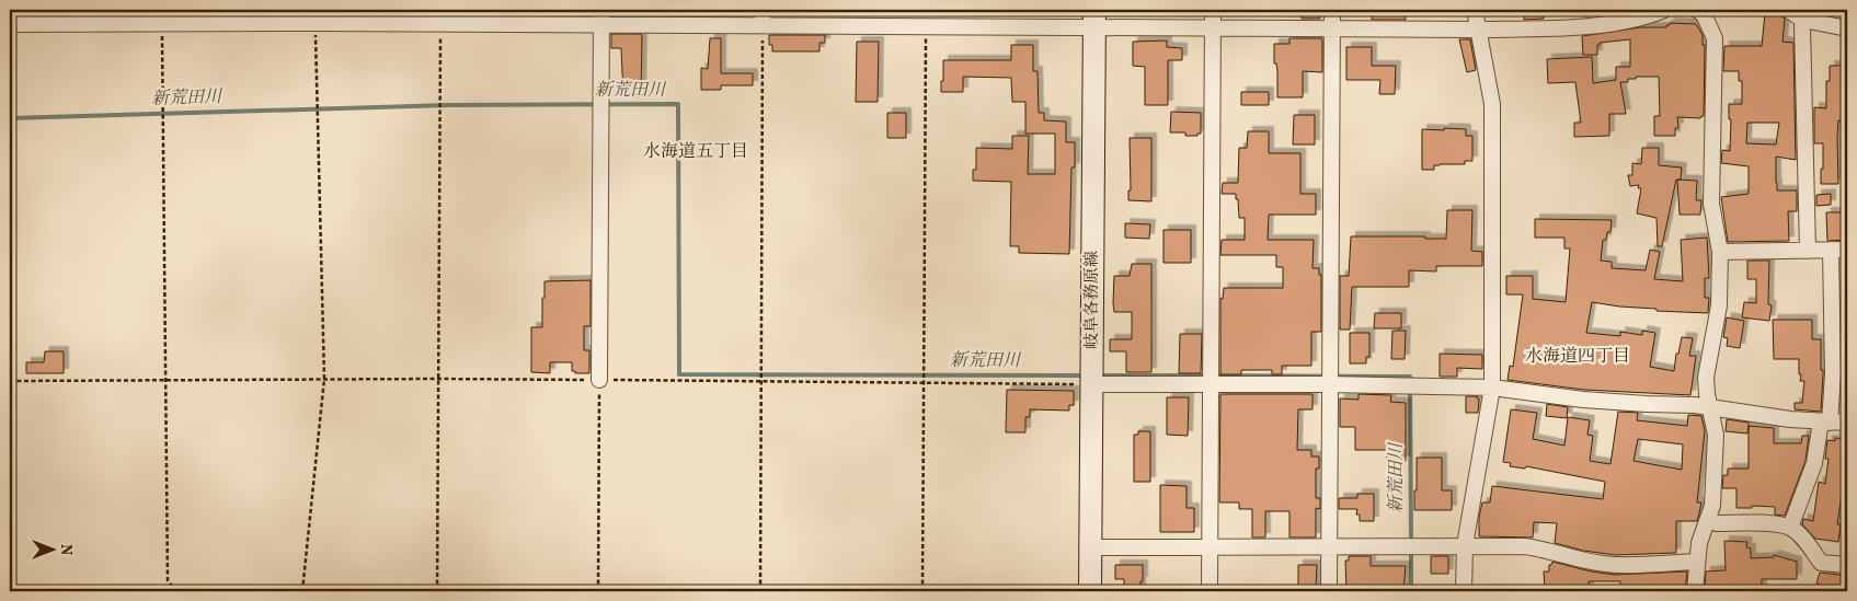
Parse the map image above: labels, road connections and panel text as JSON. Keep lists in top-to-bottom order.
{
  "streets": {
    "main road": ["岐阜各務原線"]
  },
  "districts": ["水海道五丁目", "水海道四丁目"],
  "water": ["新荒田川"],
  "north": "right"
}
